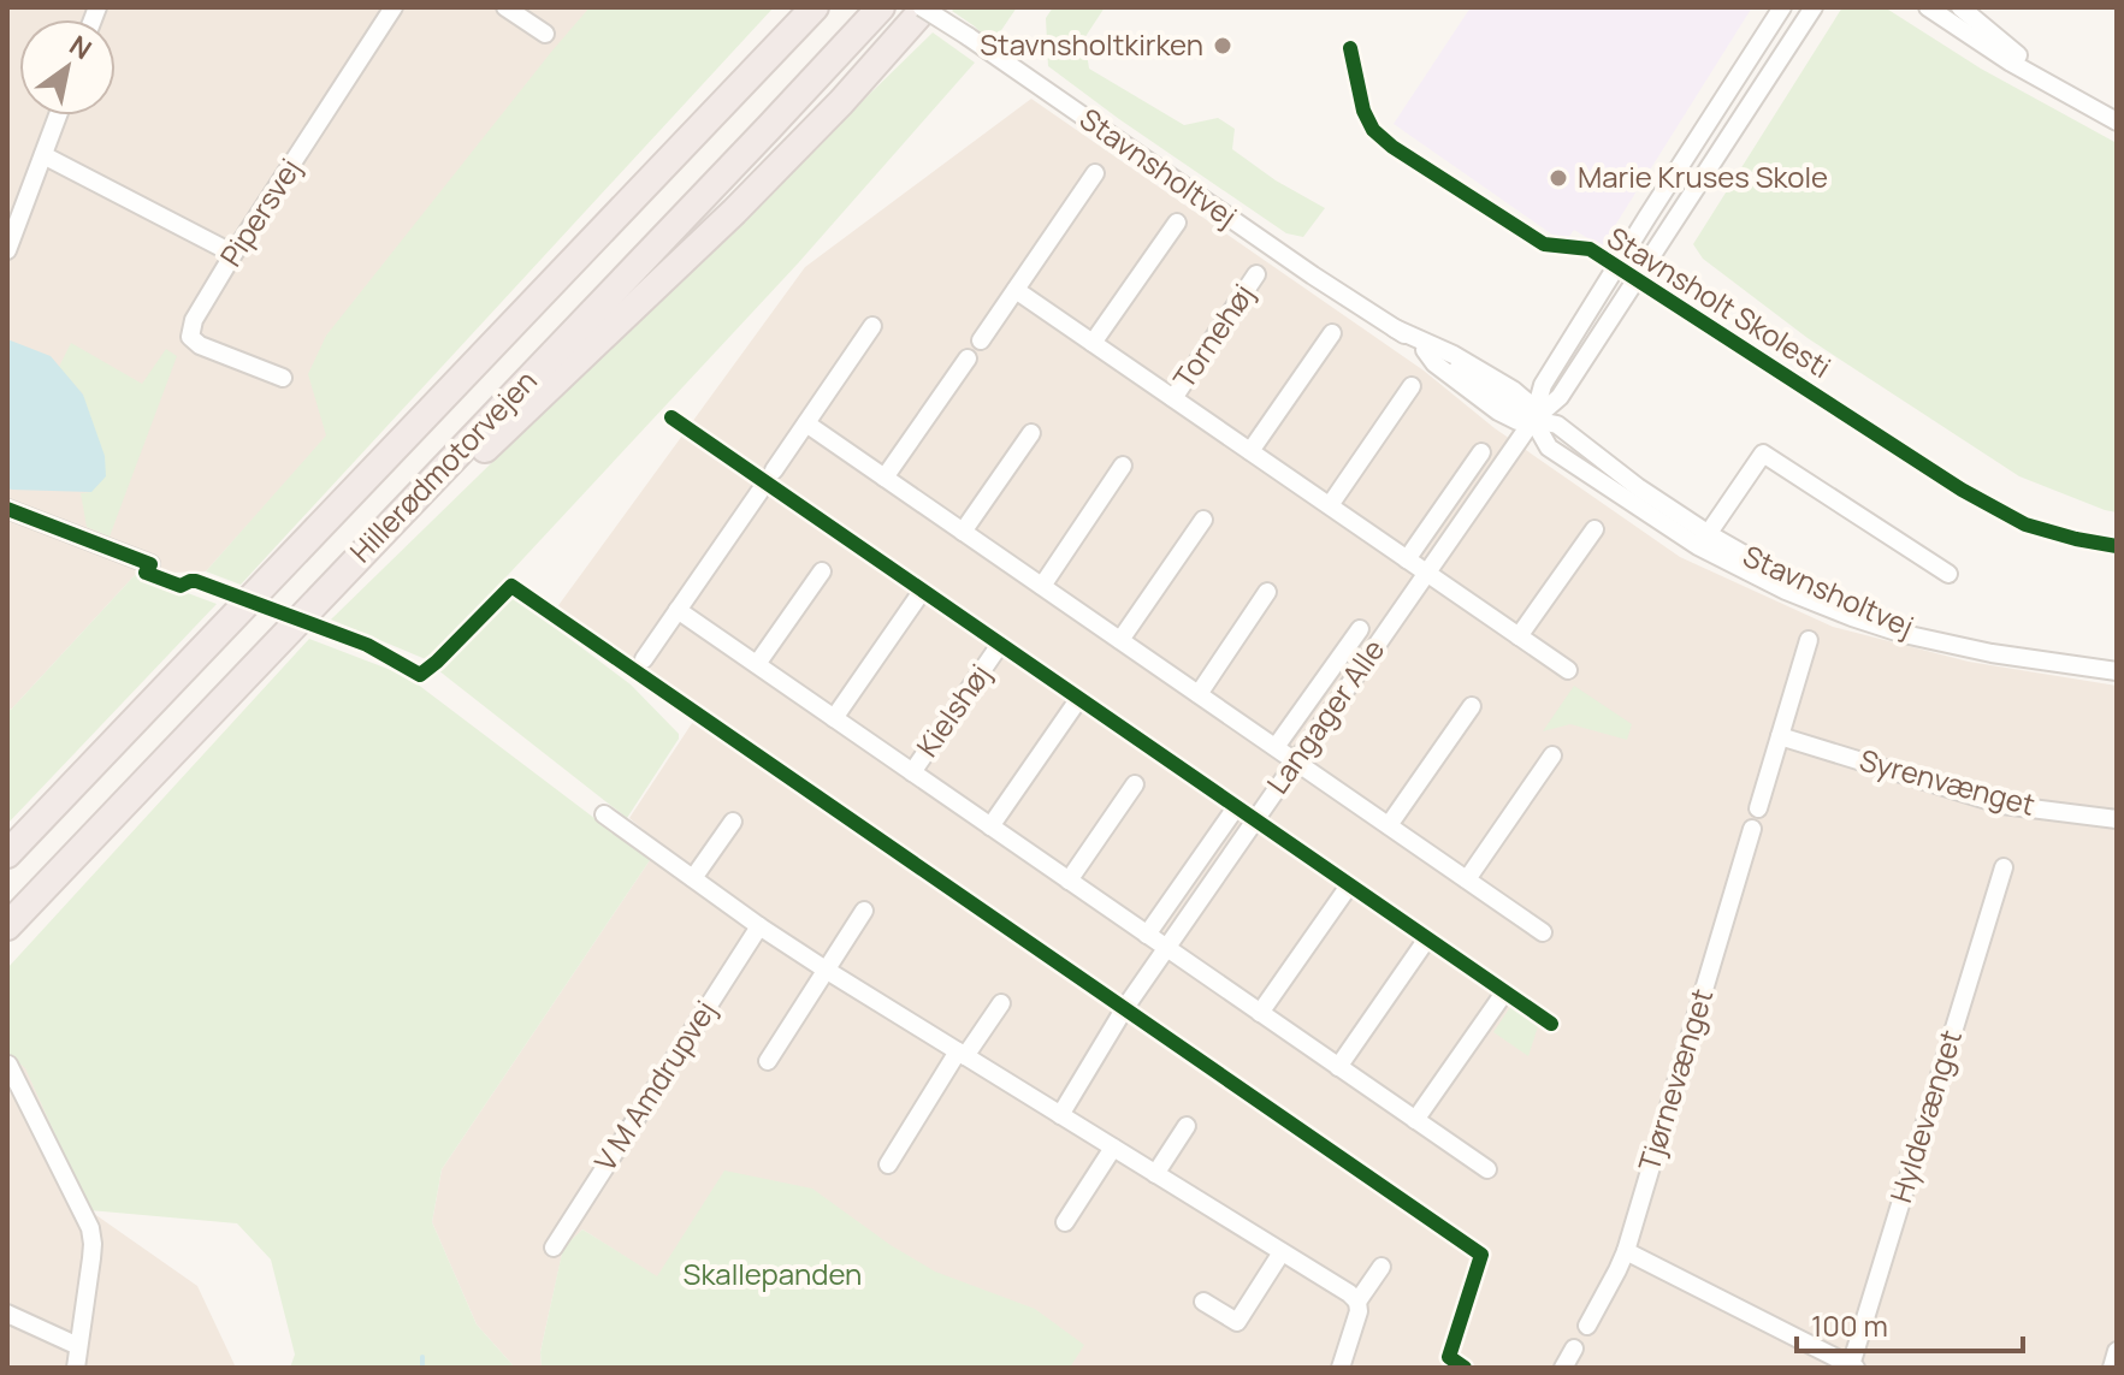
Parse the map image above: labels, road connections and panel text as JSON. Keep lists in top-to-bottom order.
{
  "streets": {
    "highway": ["Hillerødmotorvejen"],
    "street": [
      "Stavnsholtvej",
      "Pipersvej",
      "Tornehøj",
      "Kielshøj",
      "Langager Alle",
      "Syrenvænget",
      "Tjørnevænget",
      "V M Amdrupvej",
      "Hyldevænget"
    ],
    "cycle path": ["Stavnsholt Skolesti"]
  },
  "crossings": [
    ["Stavnsholtvej", "Langager Alle"],
    ["Tornehøj", "Langager Alle"],
    ["Kielshøj", "Langager Alle"]
  ],
  "parks": ["Skallepanden"],
  "places": ["Stavnsholtkirken", "Marie Kruses Skole"],
  "scale_bar": "100 m",
  "north": "top right"
}
